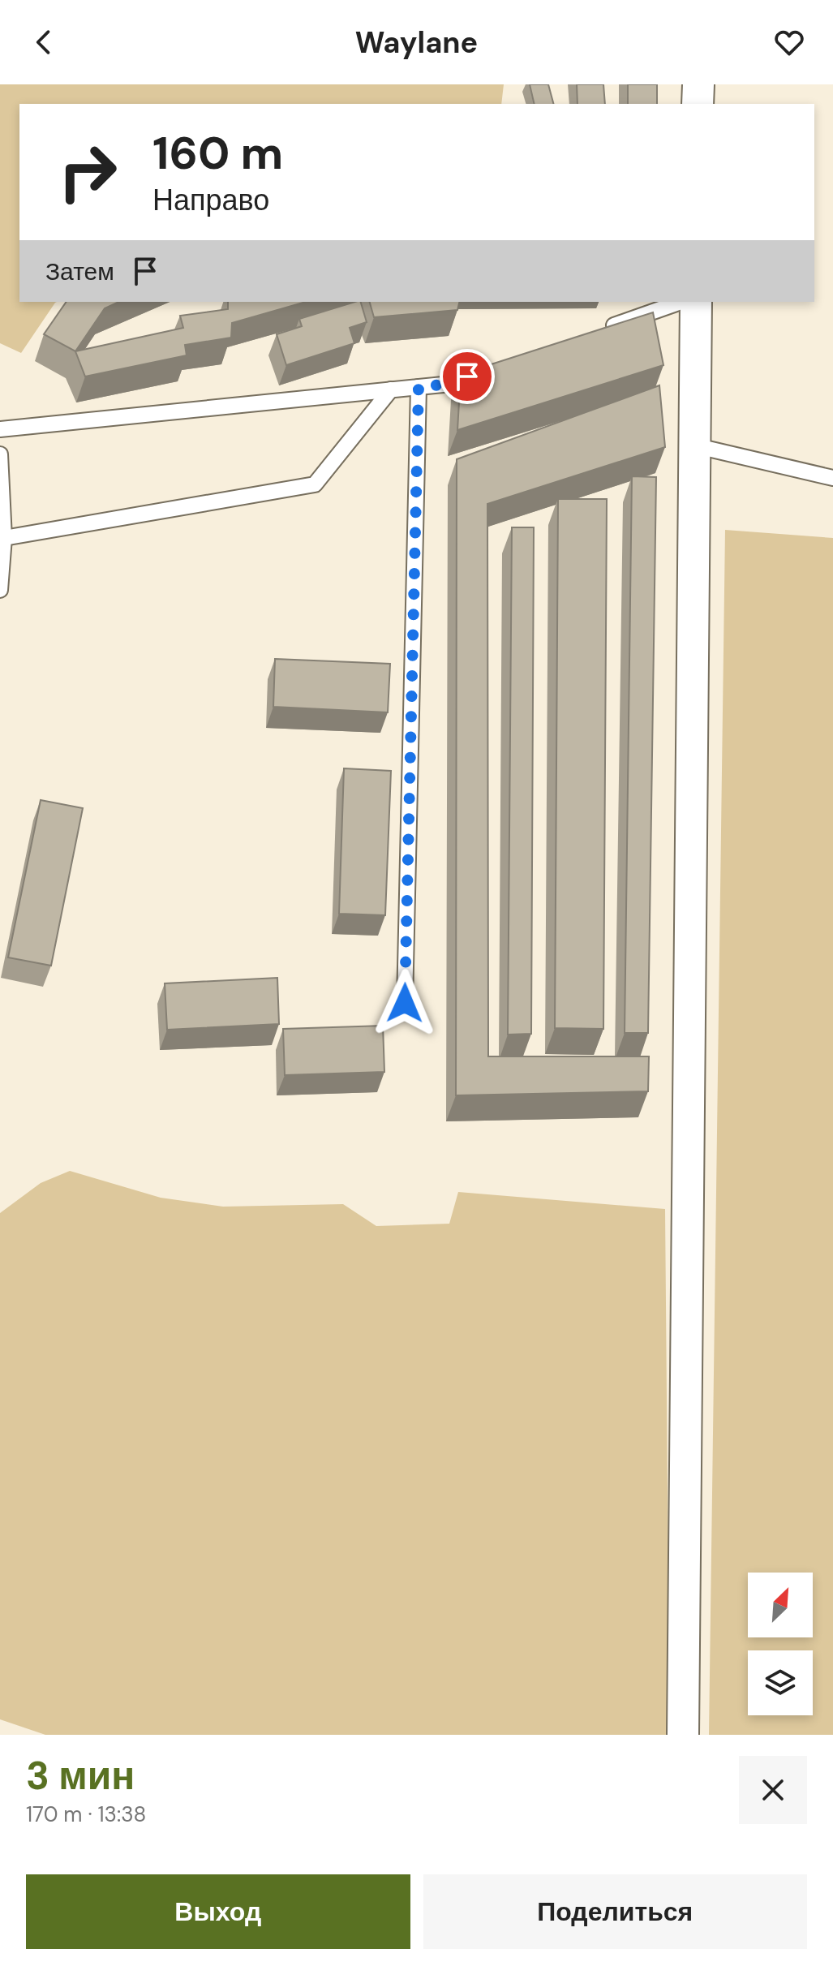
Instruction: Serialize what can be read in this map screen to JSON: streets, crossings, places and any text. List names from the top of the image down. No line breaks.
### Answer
{"north":"top right","page":{"header":"Waylane","turn":["160 m","Направо"],"then":"Затем","heading":["3 мин","170 m · 13:38"],"buttons":["Выход","Поделиться"]}}
